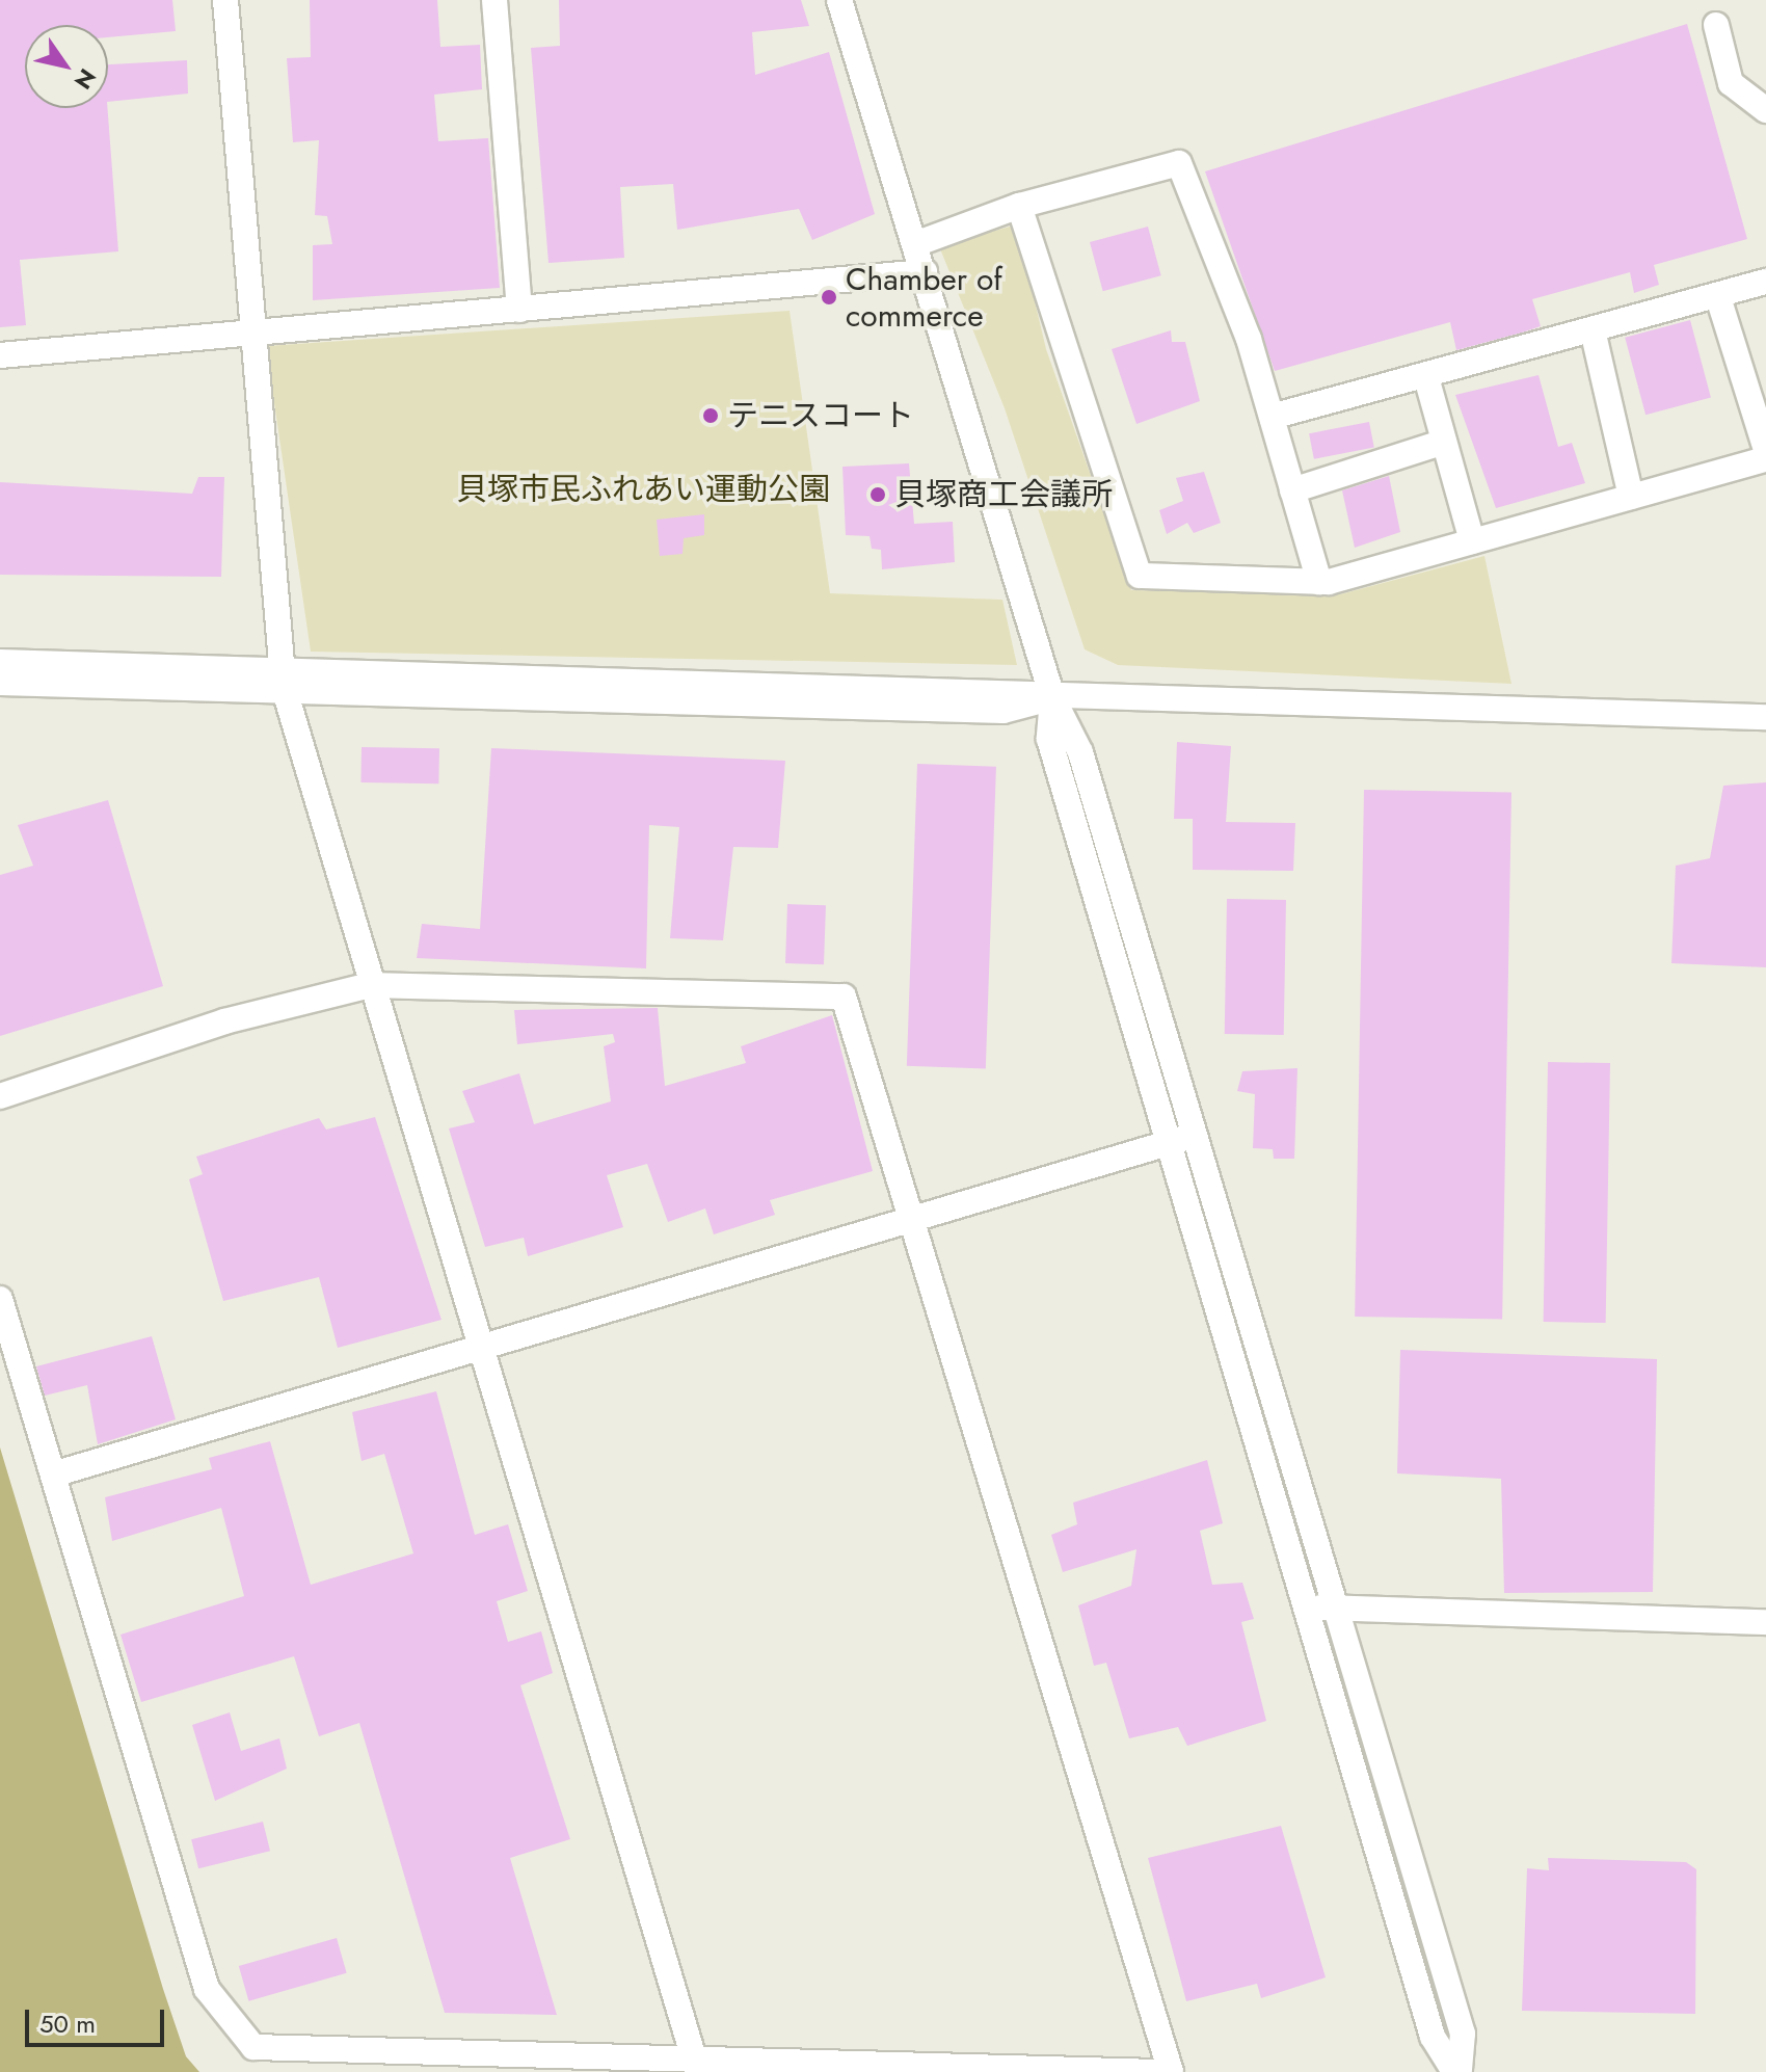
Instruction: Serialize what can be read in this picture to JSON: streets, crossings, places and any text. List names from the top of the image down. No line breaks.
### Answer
{"parks":["貝塚市民ふれあい運動公園"],"places":["Chamber of commerce","テニスコート","貝塚商工会議所"],"scale_bar":"50 m","north":"bottom right"}
